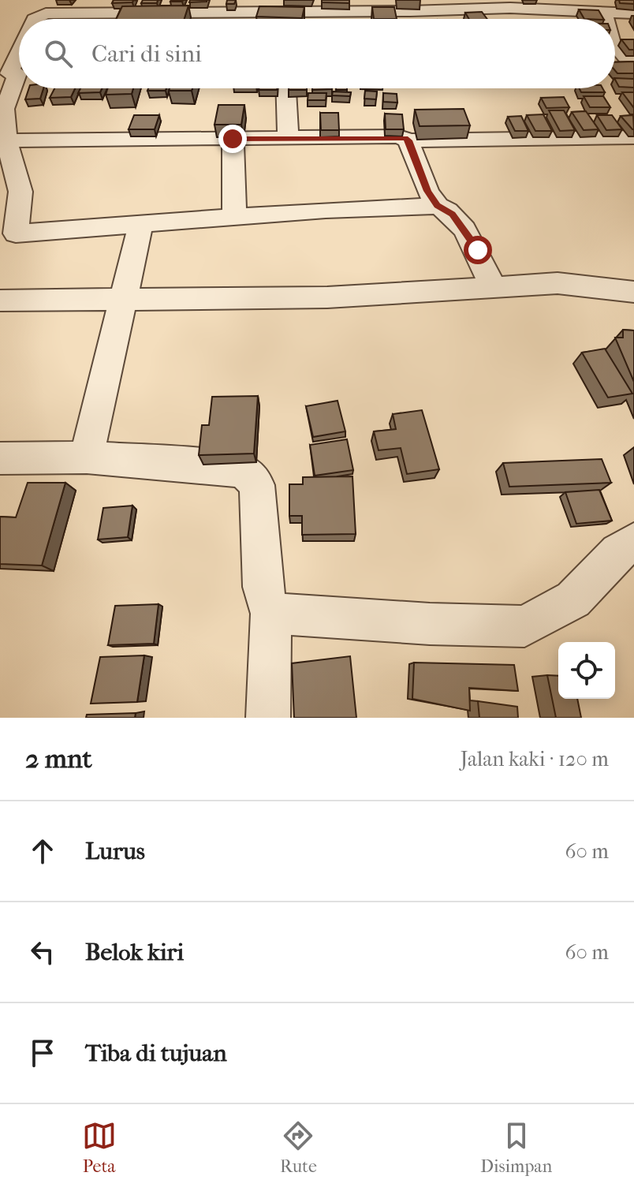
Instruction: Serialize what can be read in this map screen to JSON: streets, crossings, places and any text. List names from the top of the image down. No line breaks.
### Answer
{"page":{"search":"Cari di sini","heading":["2 mnt","Jalan kaki · 120 m"],"list":[["Lurus","60 m"],["Belok kiri","60 m"],"Tiba di tujuan"],"nav":["Peta","Rute","Disimpan"]}}
